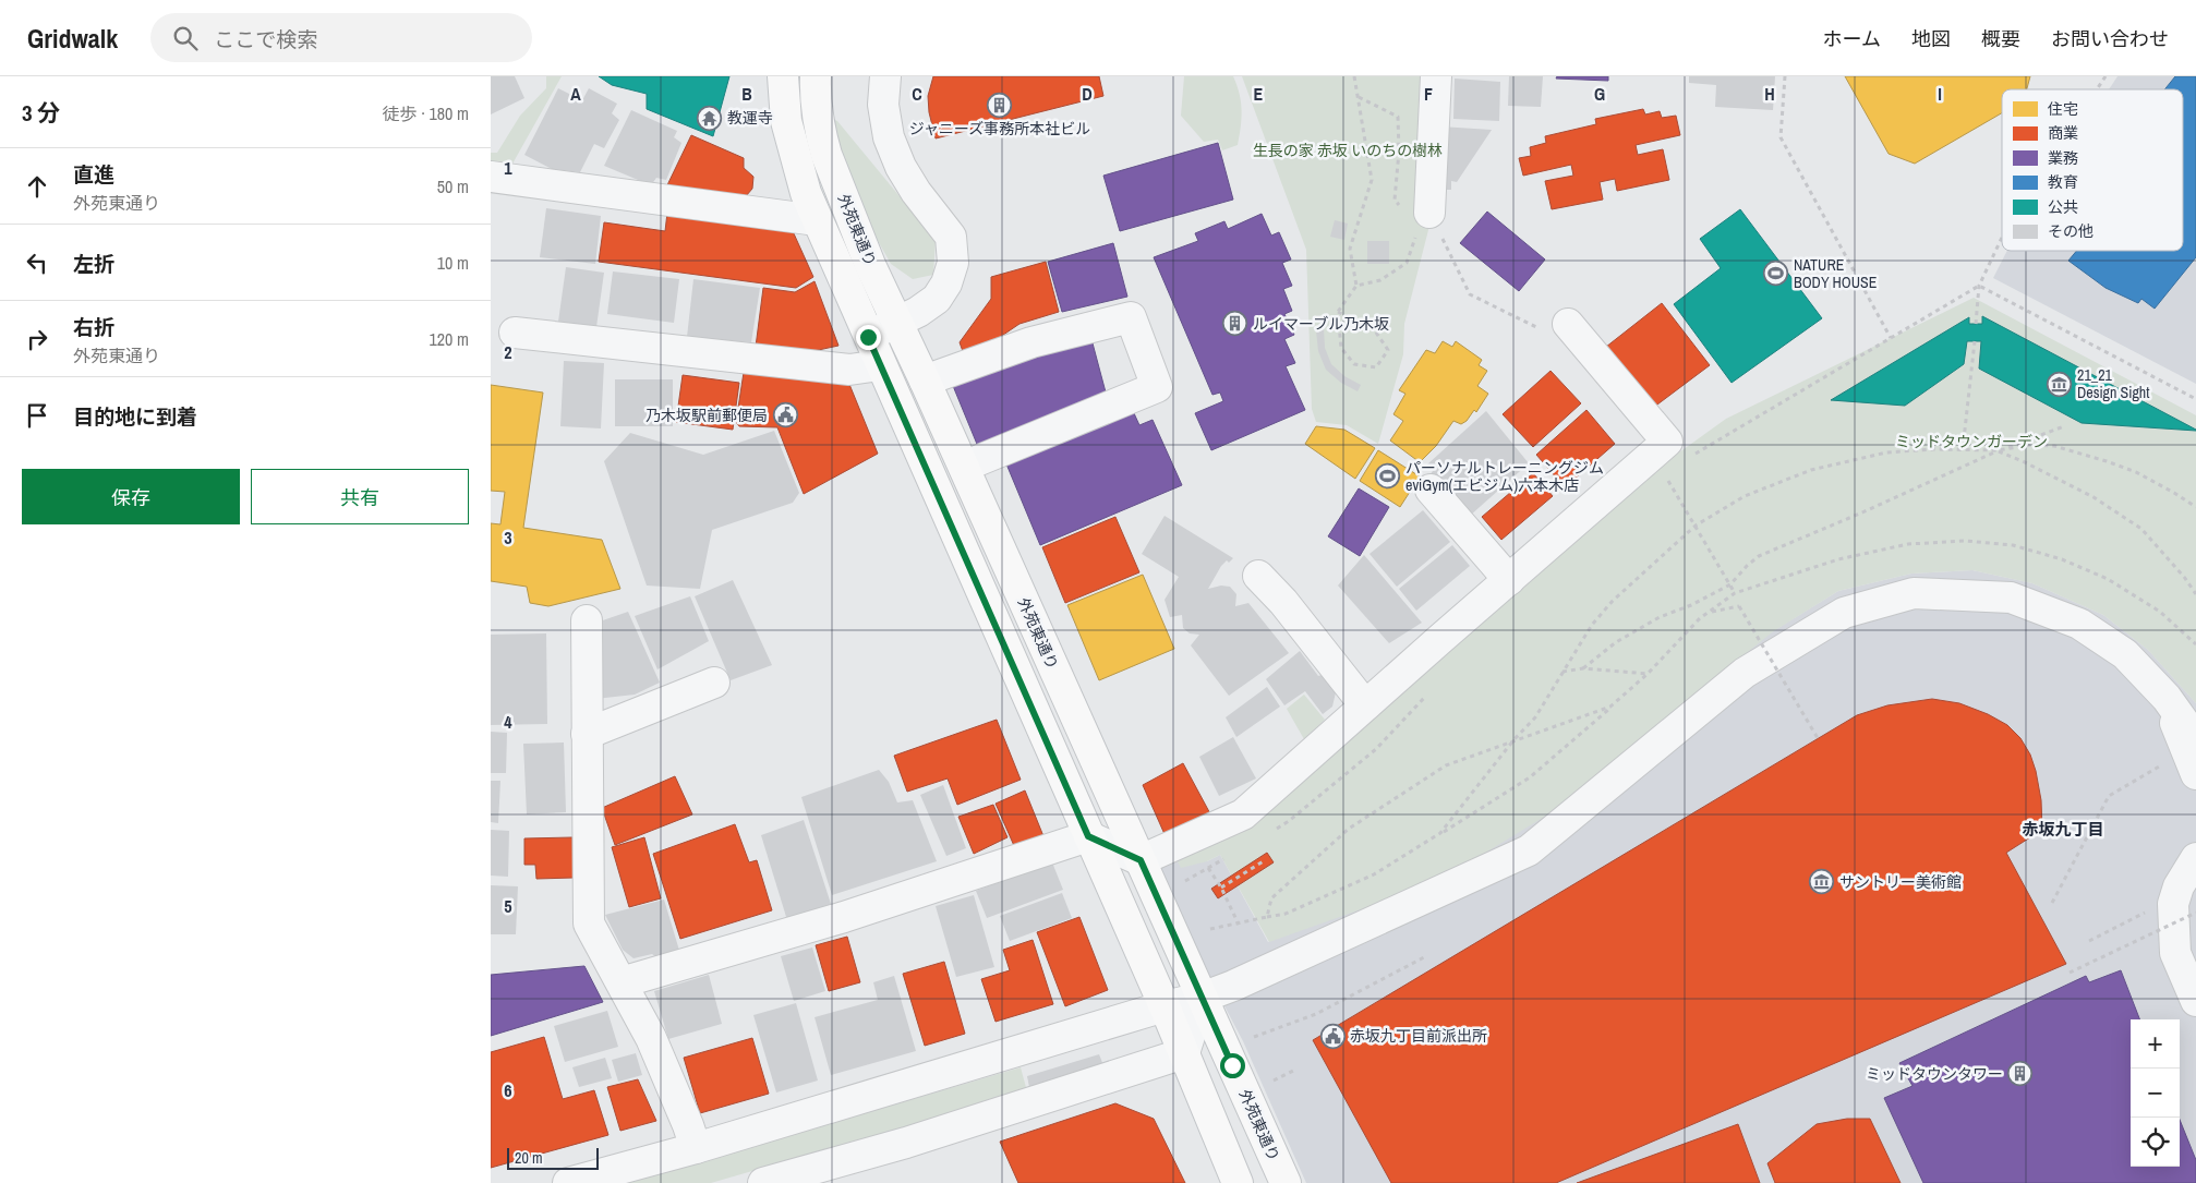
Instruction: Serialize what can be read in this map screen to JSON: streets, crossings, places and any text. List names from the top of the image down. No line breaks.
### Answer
{"streets":{"main road":["外苑東通り"]},"districts":["赤坂九丁目"],"parks":["生長の家 赤坂 いのちの樹林","ミッドタウンガーデン"],"places":{"building":["ジャニーズ事務所本社ビル","ルイマーブル乃木坂","ミッドタウンタワー"],"temple":["教運寺"],"sports":["NATURE BODY HOUSE","パーソナルトレーニングジム eviGym(エビジム)六本木店"],"museum":["21_21 Design Sight","サントリー美術館"],"public building":["乃木坂駅前郵便局","赤坂九丁目前派出所"]},"legend":["住宅","商業","業務","教育","公共","その他"],"scale_bar":"20 m","page":{"header":"Gridwalk","search":"ここで検索","nav":["ホーム","地図","概要","お問い合わせ"],"heading":["3 分","徒歩 · 180 m"],"list":[["直進","外苑東通り","50 m"],["左折","10 m"],["右折","外苑東通り","120 m"],"目的地に到着"],"buttons":["保存","共有"],"map_buttons":["+","−"],"scale":"20 m"},"grid":{"columns":["A","B","C","D","E","F","G","H","I"],"rows":["1","2","3","4","5","6"]}}
